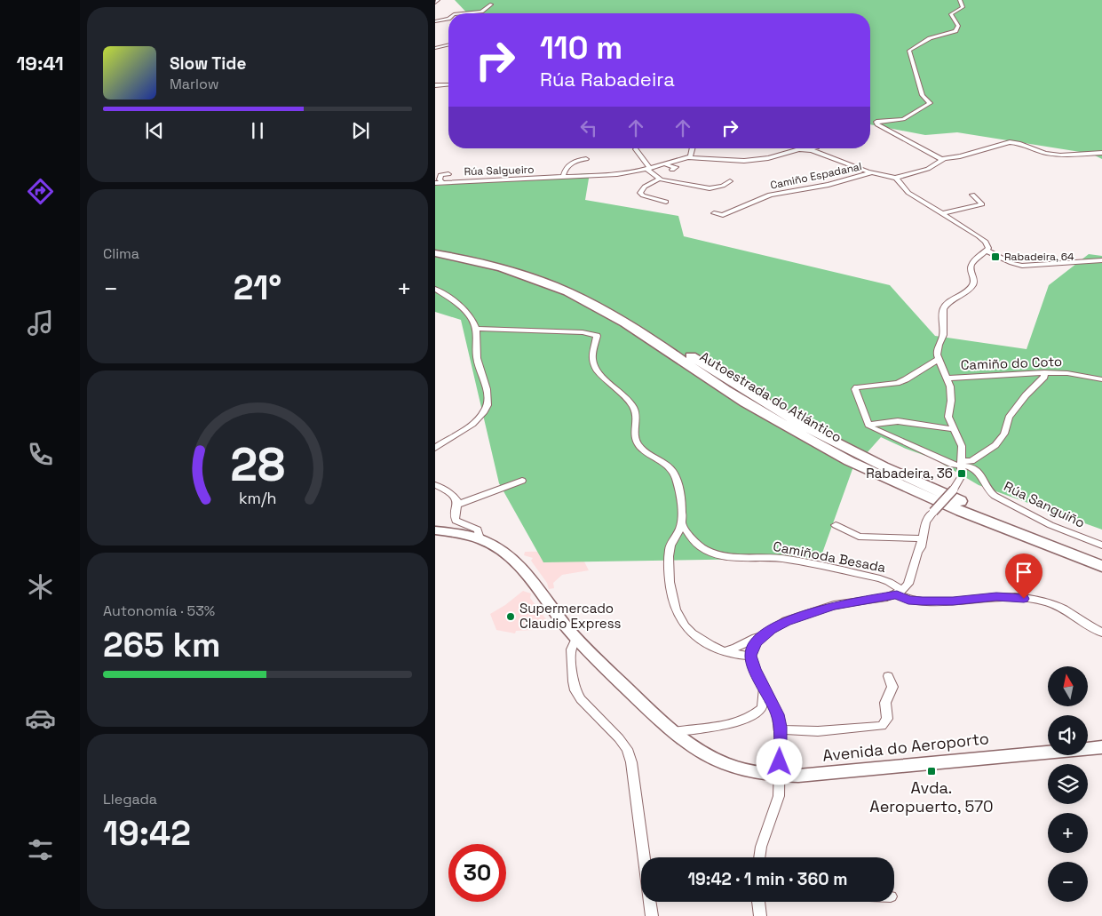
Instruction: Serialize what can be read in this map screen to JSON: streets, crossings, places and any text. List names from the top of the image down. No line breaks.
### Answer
{"streets":{"highway":["Autoestrada do Atlántico"],"main road":["Avenida do Aeroporto"],"street":["Rúa Salgueiro","Camiño Espadanal","Camiño do Coto","Rúa Sanguiño","Camiñoda Besada"]},"crossings":[["Autoestrada do Atlántico","Rúa Sanguiño"]],"places":{"transit":["Rabadeira, 64","Rabadeira, 36","Avda. Aeropuerto, 570"],"other":["Supermercado Claudio Express"]},"north":"top","page":{"tabs":"19:41","turn":["110 m","Rúa Rabadeira"],"song":["Slow Tide","Marlow"],"tile":["Clima",["Autonomía · 53%","265 km"],["Llegada","19:42"]],"heat":["−","21°","+"],"map_buttons":["+","−"],"limit":"30","trip":"19:42 · 1 min · 360 m","gauge":["28","km/h"]}}
